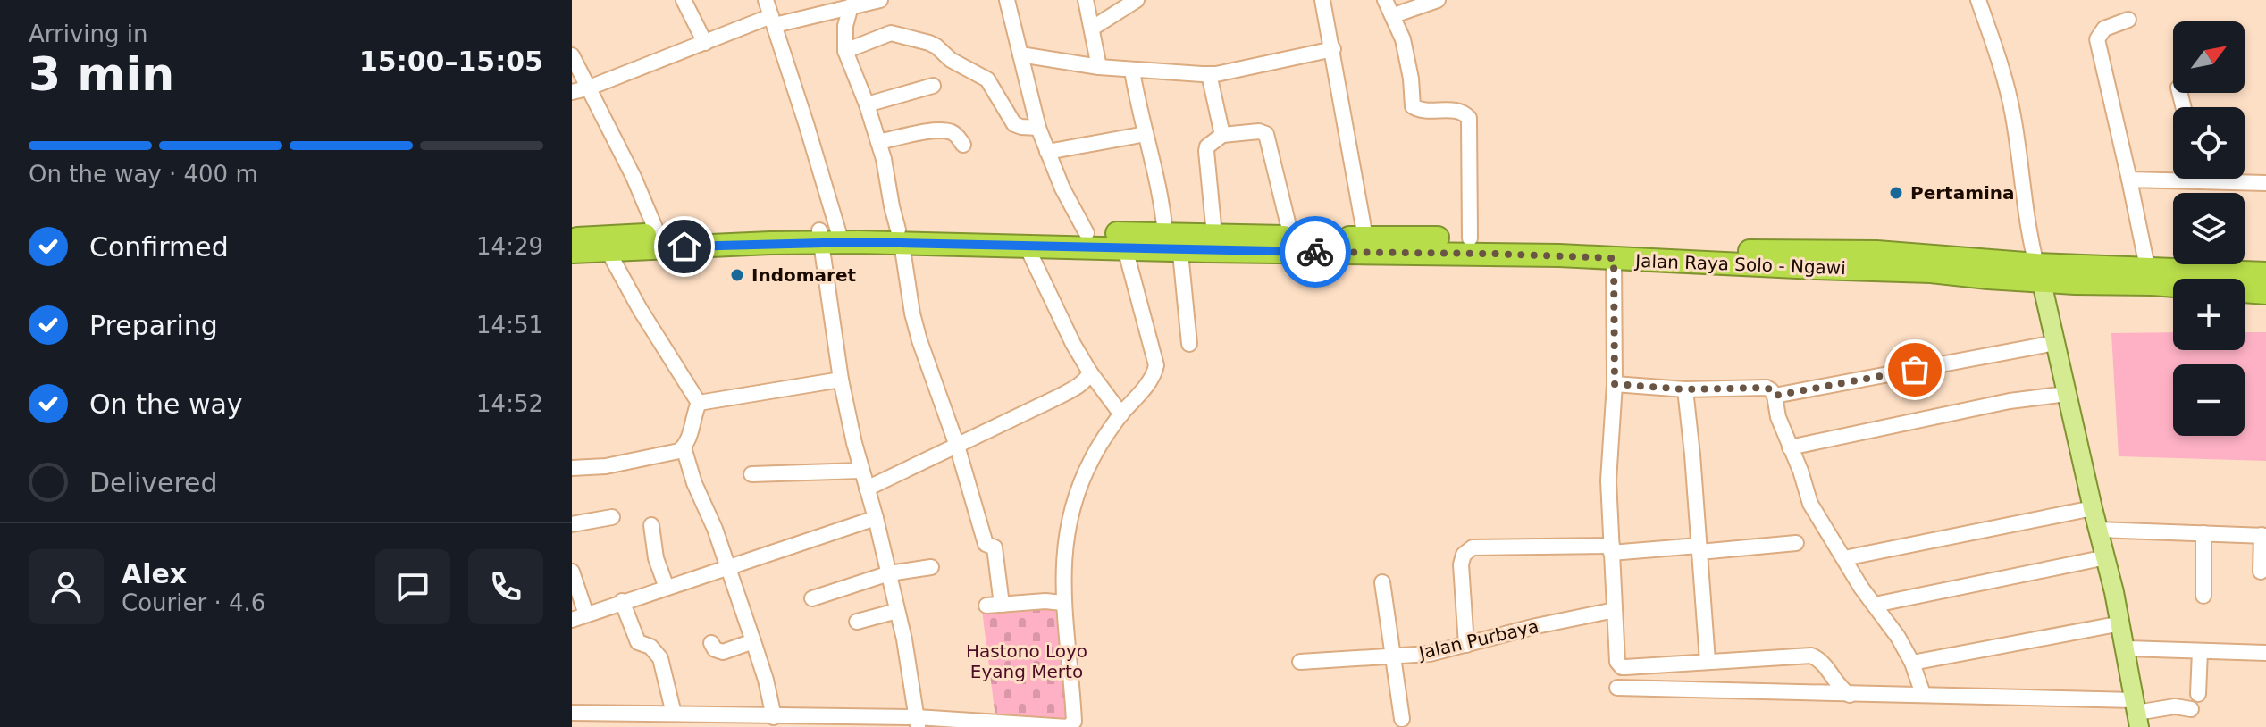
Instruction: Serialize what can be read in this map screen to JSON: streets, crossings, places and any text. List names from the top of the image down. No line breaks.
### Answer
{"streets":{"highway":["Jalan Raya Solo - Ngawi"],"street":["Jalan Purbaya"]},"parks":["Hastono Loyo Eyang Merto"],"places":["Pertamina","Indomaret"],"north":"top right","page":{"heading":["3 min","Arriving in","15:00–15:05"],"panel":["Alex","Courier · 4.6"],"map_buttons":["+","−"],"bar":"On the way · 400 m","list":[["Confirmed","14:29"],["Preparing","14:51"],["On the way","14:52"],"Delivered"]}}
